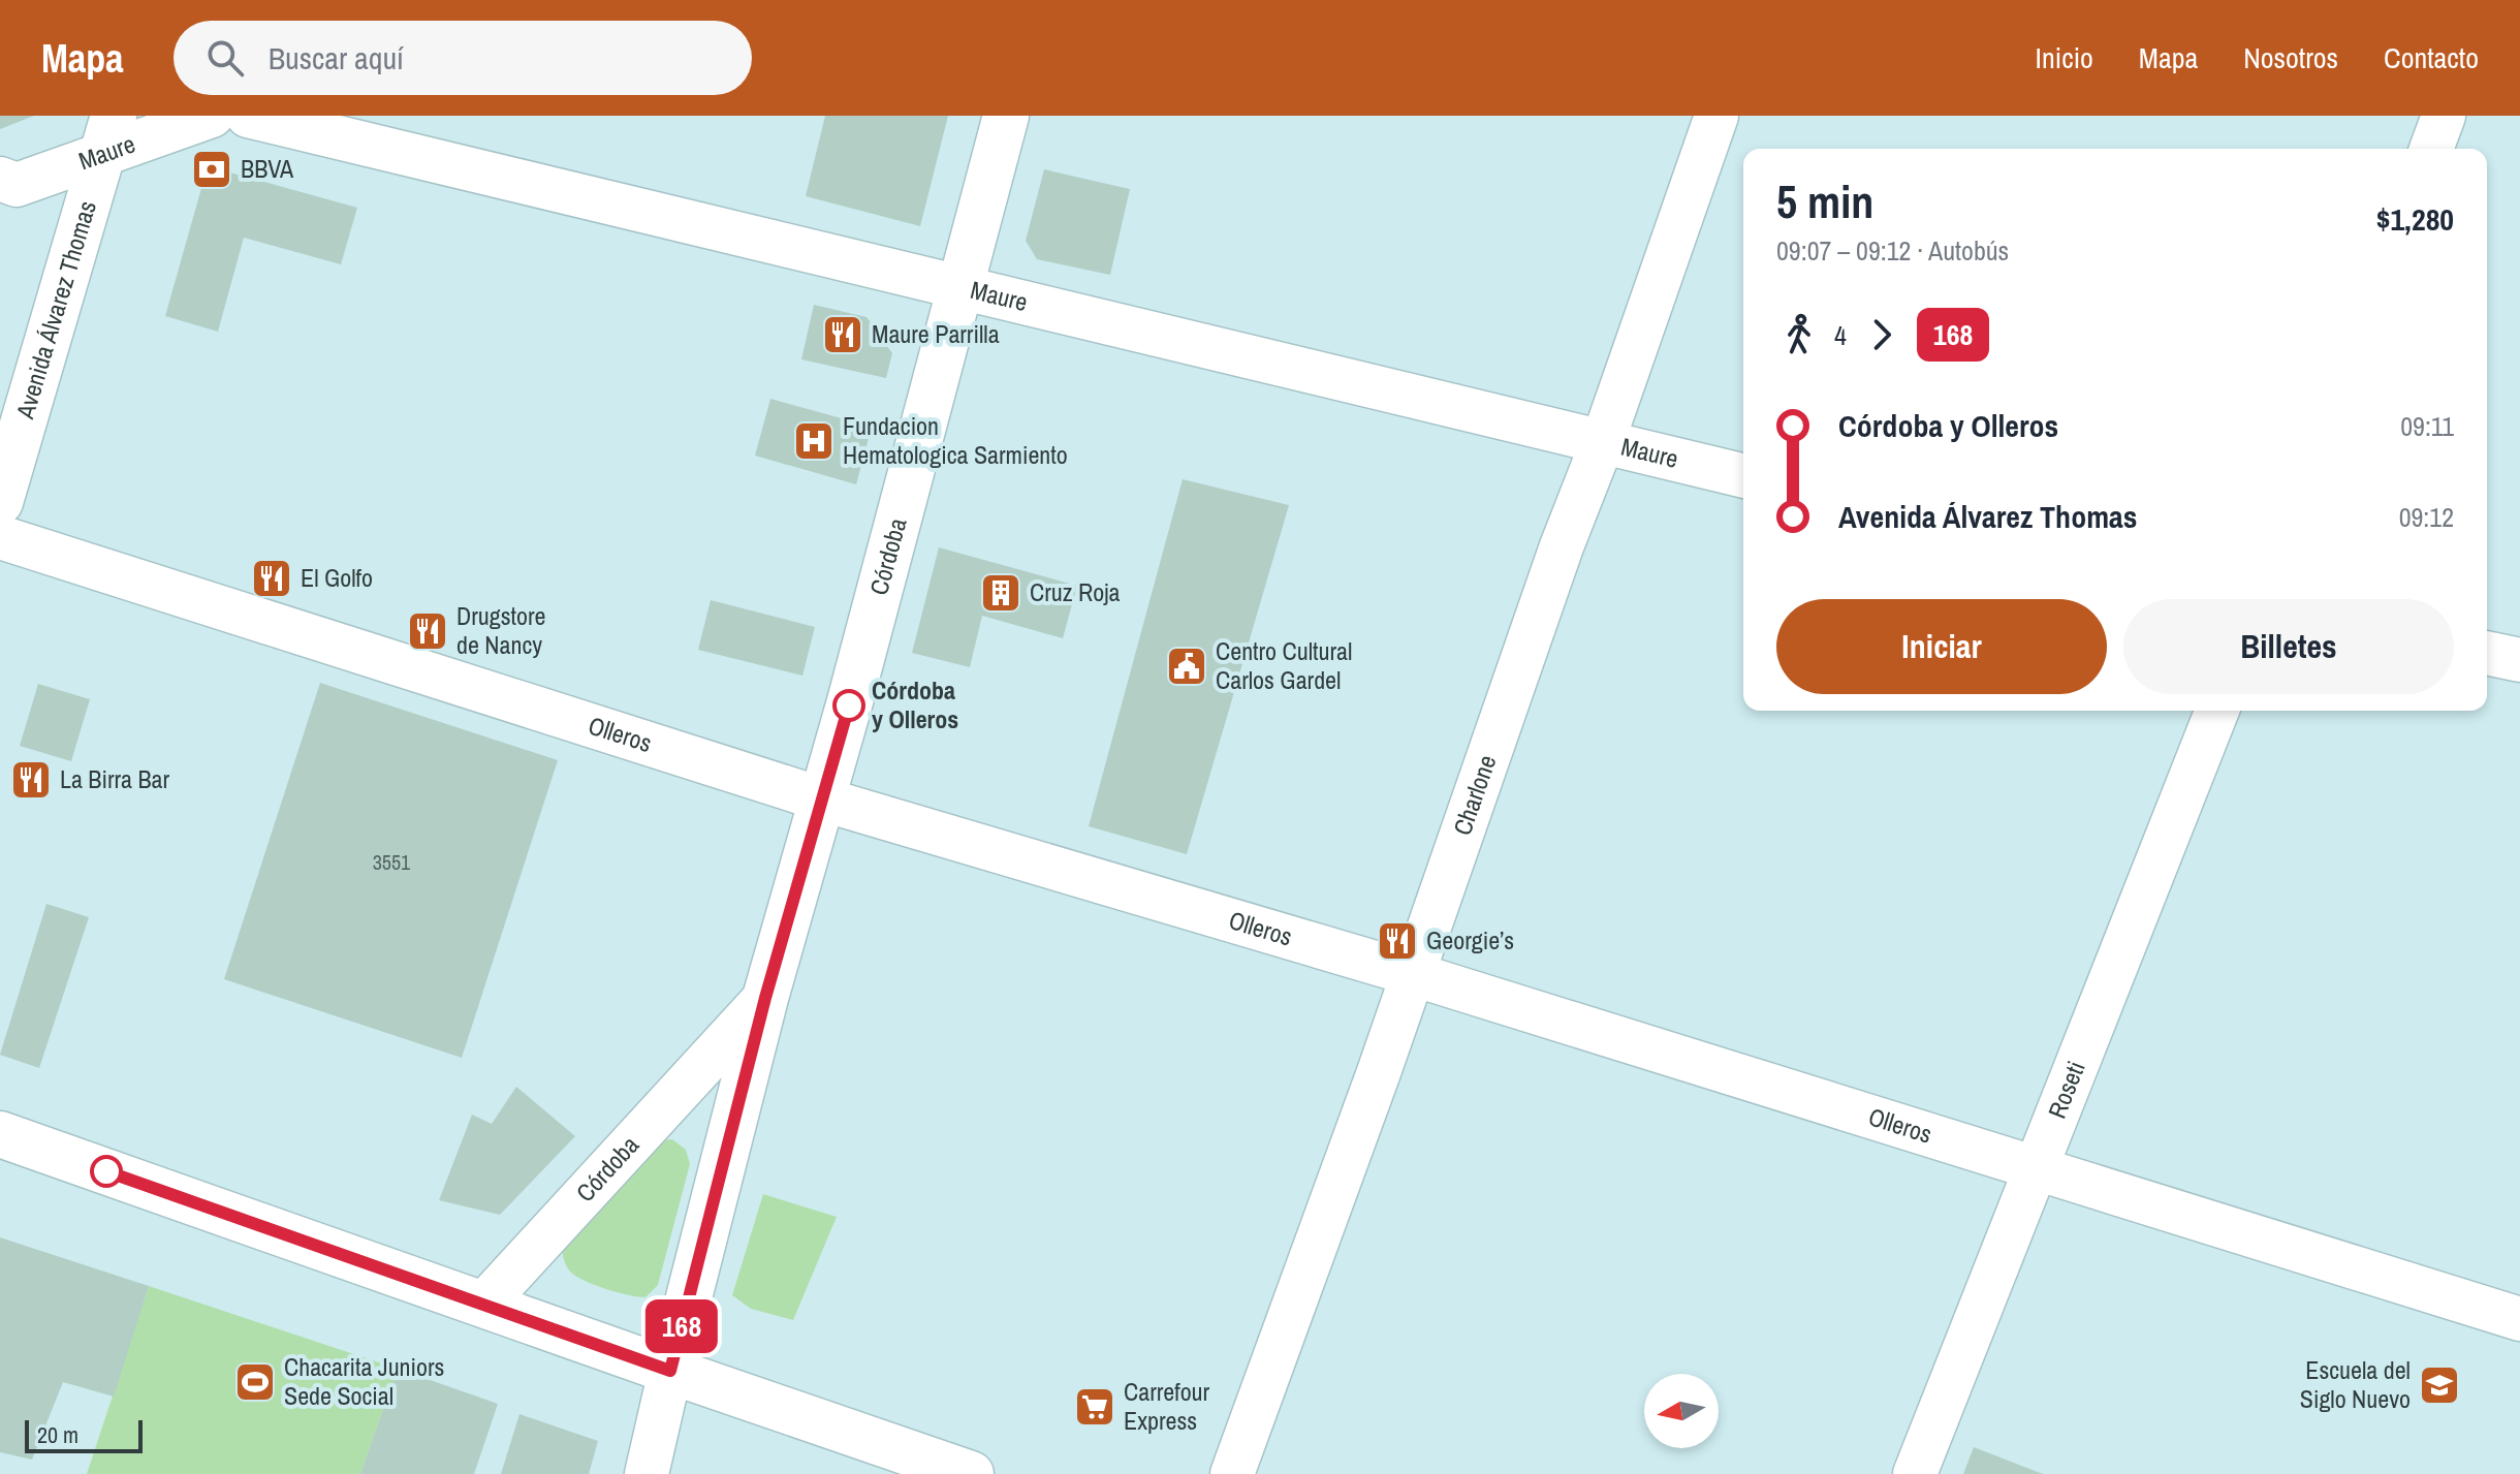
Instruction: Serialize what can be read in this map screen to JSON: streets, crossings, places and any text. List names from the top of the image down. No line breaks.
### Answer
{"streets":{"main road":["Avenida Álvarez Thomas","Córdoba"],"street":["Maure","Olleros","Charlone","Roseti"]},"crossings":[["Maure","Avenida Álvarez Thomas"],["Maure","Córdoba"],["Maure","Charlone"],["Córdoba","Olleros"],["Olleros","Charlone"],["Olleros","Roseti"]],"places":{"bank":["BBVA"],"restaurant":["Maure Parrilla","El Golfo","Drugstore de Nancy","La Birra Bar","Georgie’s"],"hospital":["Fundacion Hematologica Sarmiento"],"building":["Cruz Roja"],"public building":["Centro Cultural Carlos Gardel"],"other":["Córdoba y Olleros"],"sports":["Chacarita Juniors Sede Social"],"school or university":["Escuela del Siglo Nuevo"],"supermarket":["Carrefour Express"]},"lines":["bus line 168"],"house_numbers":["3551"],"scale_bar":"20 m","north":"left","page":{"header":"Mapa","search":"Buscar aquí","nav":["Inicio","Mapa","Nosotros","Contacto"],"on_map":"168","heading":["5 min","09:07 – 09:12 · Autobús","$1,280"],"legs":["4","168"],"list":[{"name":"Córdoba y Olleros","value":"09:11"},{"name":"Avenida Álvarez Thomas","value":"09:12"}],"buttons":["Iniciar","Billetes"],"scale":"20 m"}}
